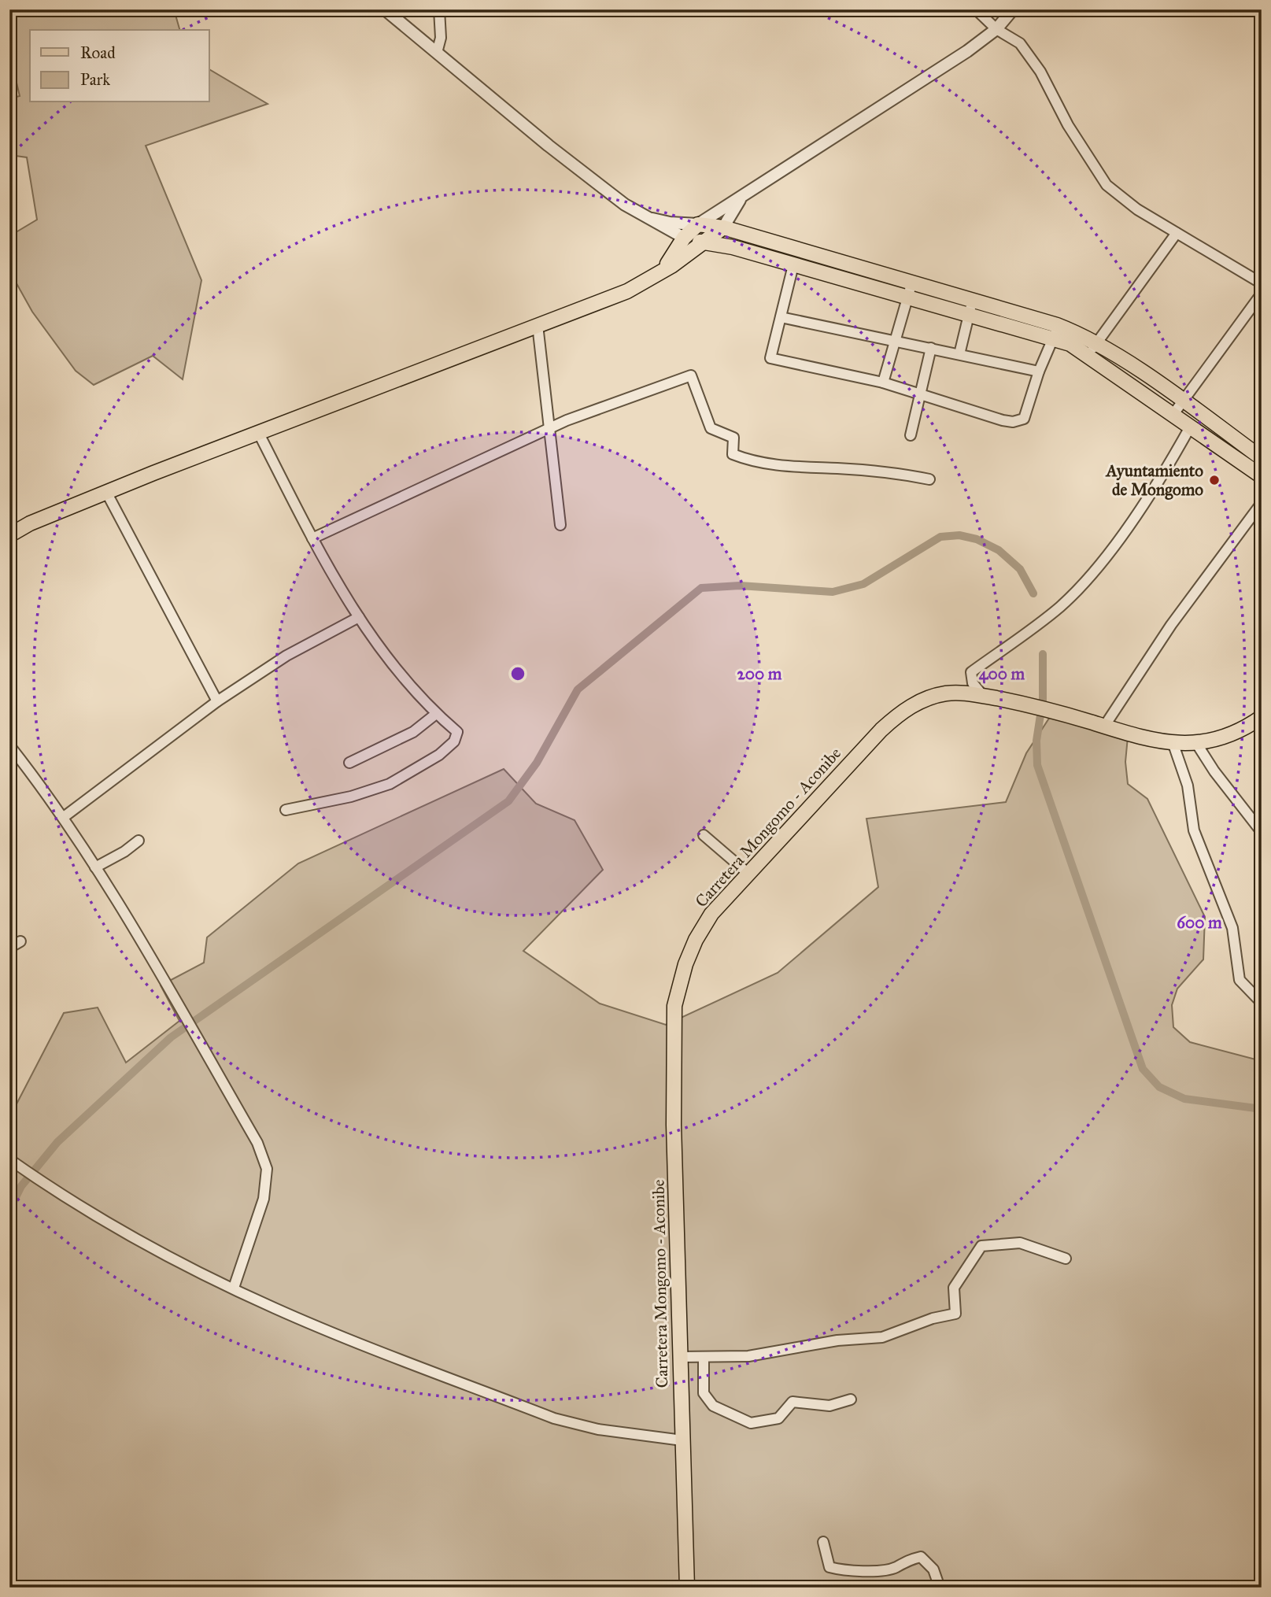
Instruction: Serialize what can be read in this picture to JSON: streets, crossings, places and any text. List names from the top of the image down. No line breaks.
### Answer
{"streets":{"main road":["Carretera Mongomo - Aconibe"]},"places":["Ayuntamiento de Mongomo"],"legend":["Road","Park"],"rings":["200 m","400 m","600 m"]}
